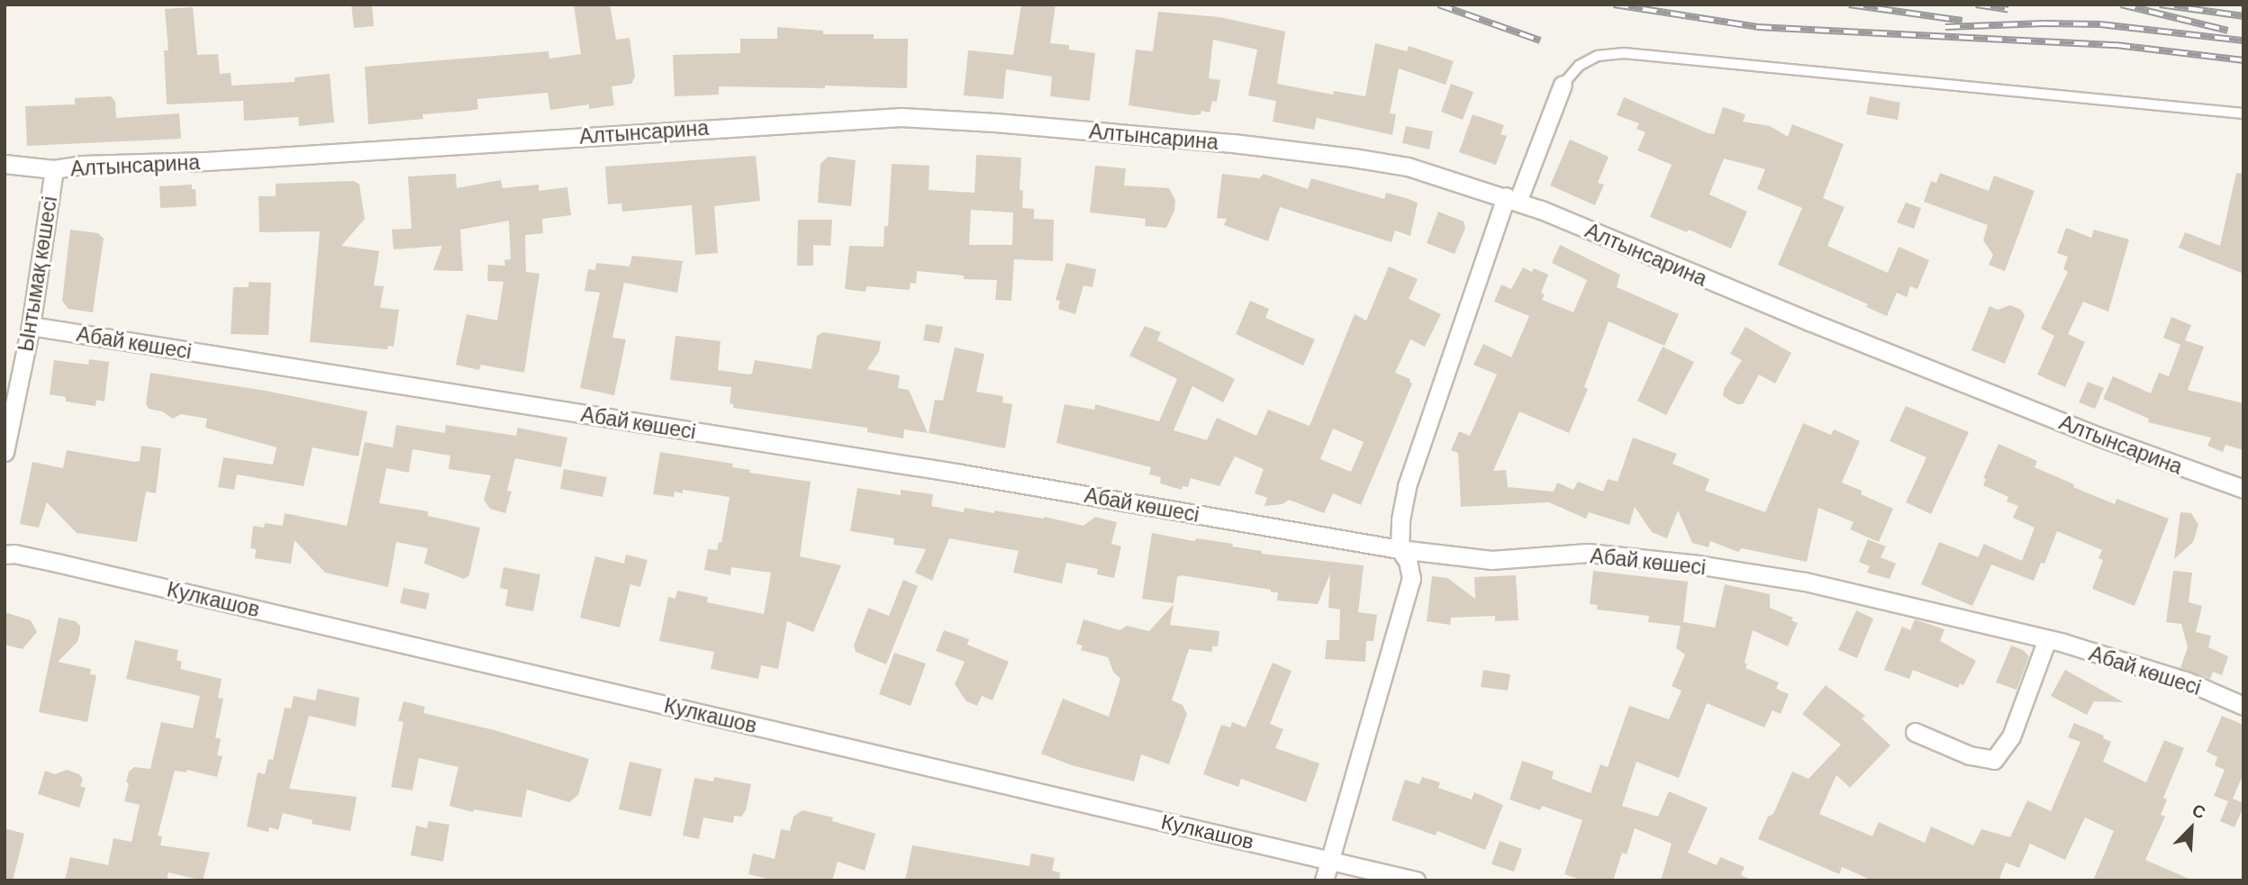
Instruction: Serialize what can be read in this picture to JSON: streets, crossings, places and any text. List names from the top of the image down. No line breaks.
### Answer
{"streets":{"street":["Алтынсарина","Ынтымақ көшесі","Абай көшесі","Кулкашов"]},"crossings":[["Алтынсарина","Ынтымақ көшесі"],["Ынтымақ көшесі","Абай көшесі"]],"north":"top right"}
